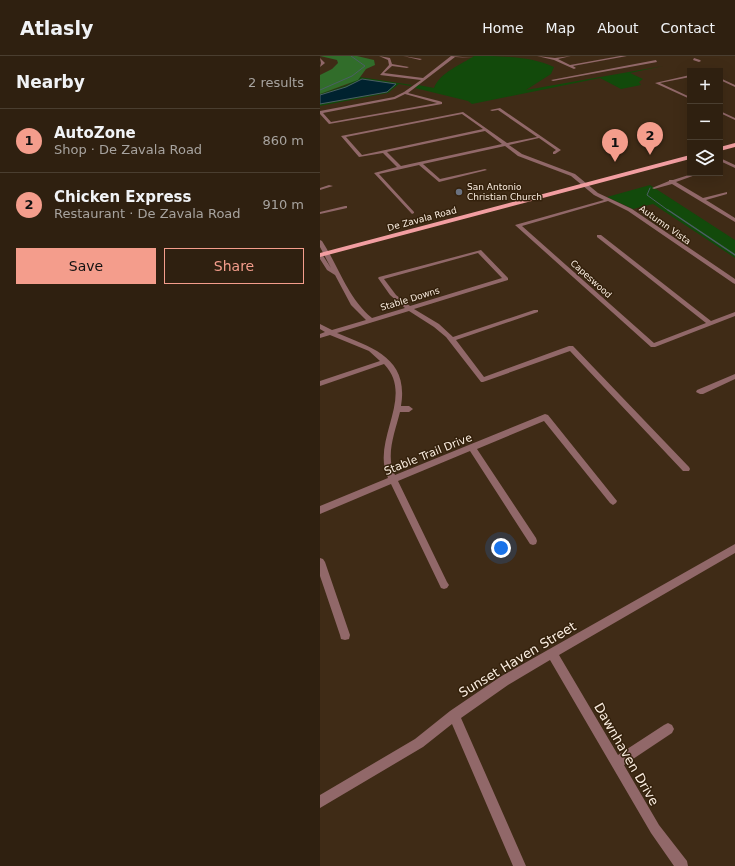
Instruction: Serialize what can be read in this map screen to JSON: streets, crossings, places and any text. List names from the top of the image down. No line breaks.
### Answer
{"streets":{"main road":["De Zavala Road"],"street":["Autumn Vista","Capeswood","Stable Downs","Stable Trail Drive","Sunset Haven Street","Dawnhaven Drive"]},"crossings":[["De Zavala Road","Autumn Vista"],["Autumn Vista","Capeswood"],["Sunset Haven Street","Dawnhaven Drive"]],"places":["San Antonio Christian Church"],"page":{"header":"Atlasly","nav":["Home","Map","About","Contact"],"heading":["Nearby","2 results"],"map_buttons":["+","−"],"list":[{"mark":"1","name":"AutoZone","note":"Shop · De Zavala Road","value":"860 m"},{"mark":"2","name":"Chicken Express","note":"Restaurant · De Zavala Road","value":"910 m"}],"pins":["2","1"],"buttons":["Save","Share"]}}
